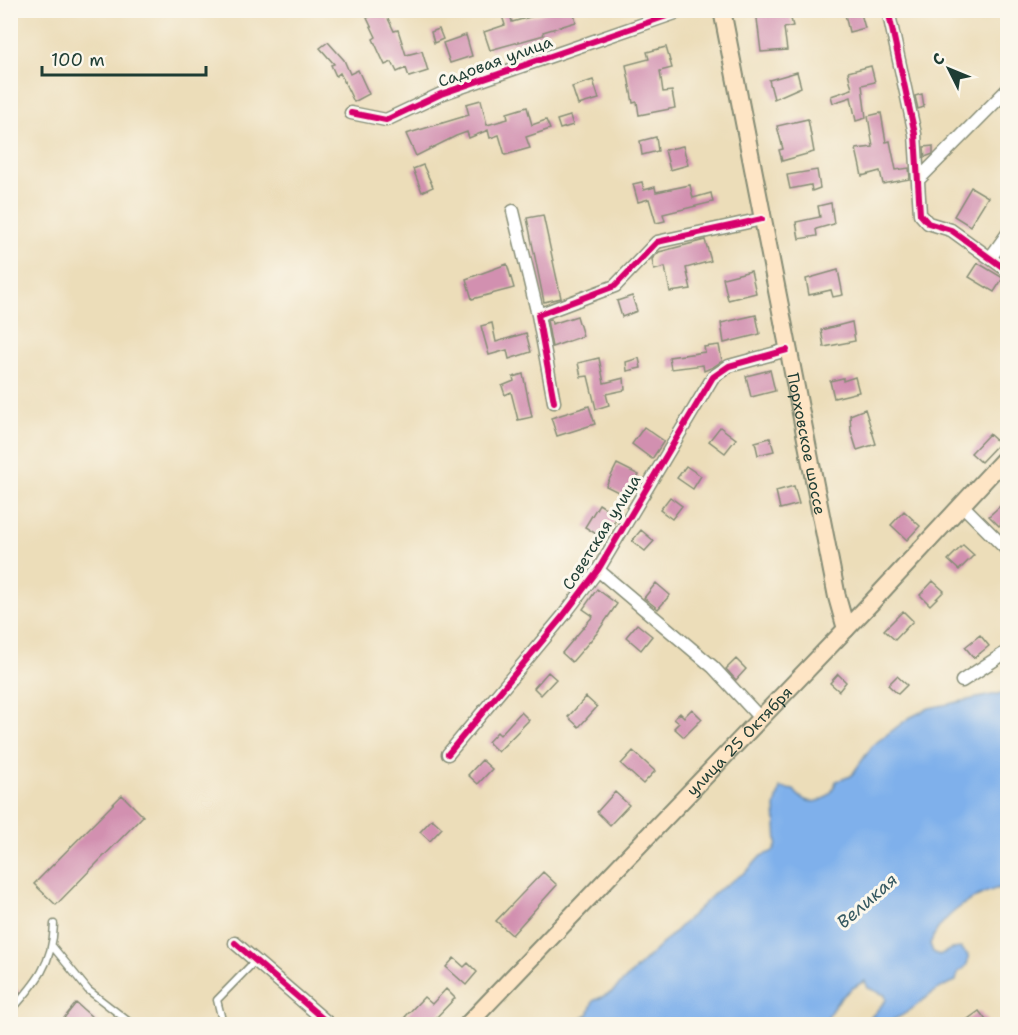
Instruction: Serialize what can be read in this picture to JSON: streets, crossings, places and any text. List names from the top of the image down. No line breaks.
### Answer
{"streets":{"main road":["Порховское шоссе","улица 25 Октября"],"street":["Садовая улица","Советская улица"]},"crossings":[["Порховское шоссе","Советская улица"],["Порховское шоссе","улица 25 Октября"]],"water":["Великая"],"scale_bar":"100 m","north":"top left"}
